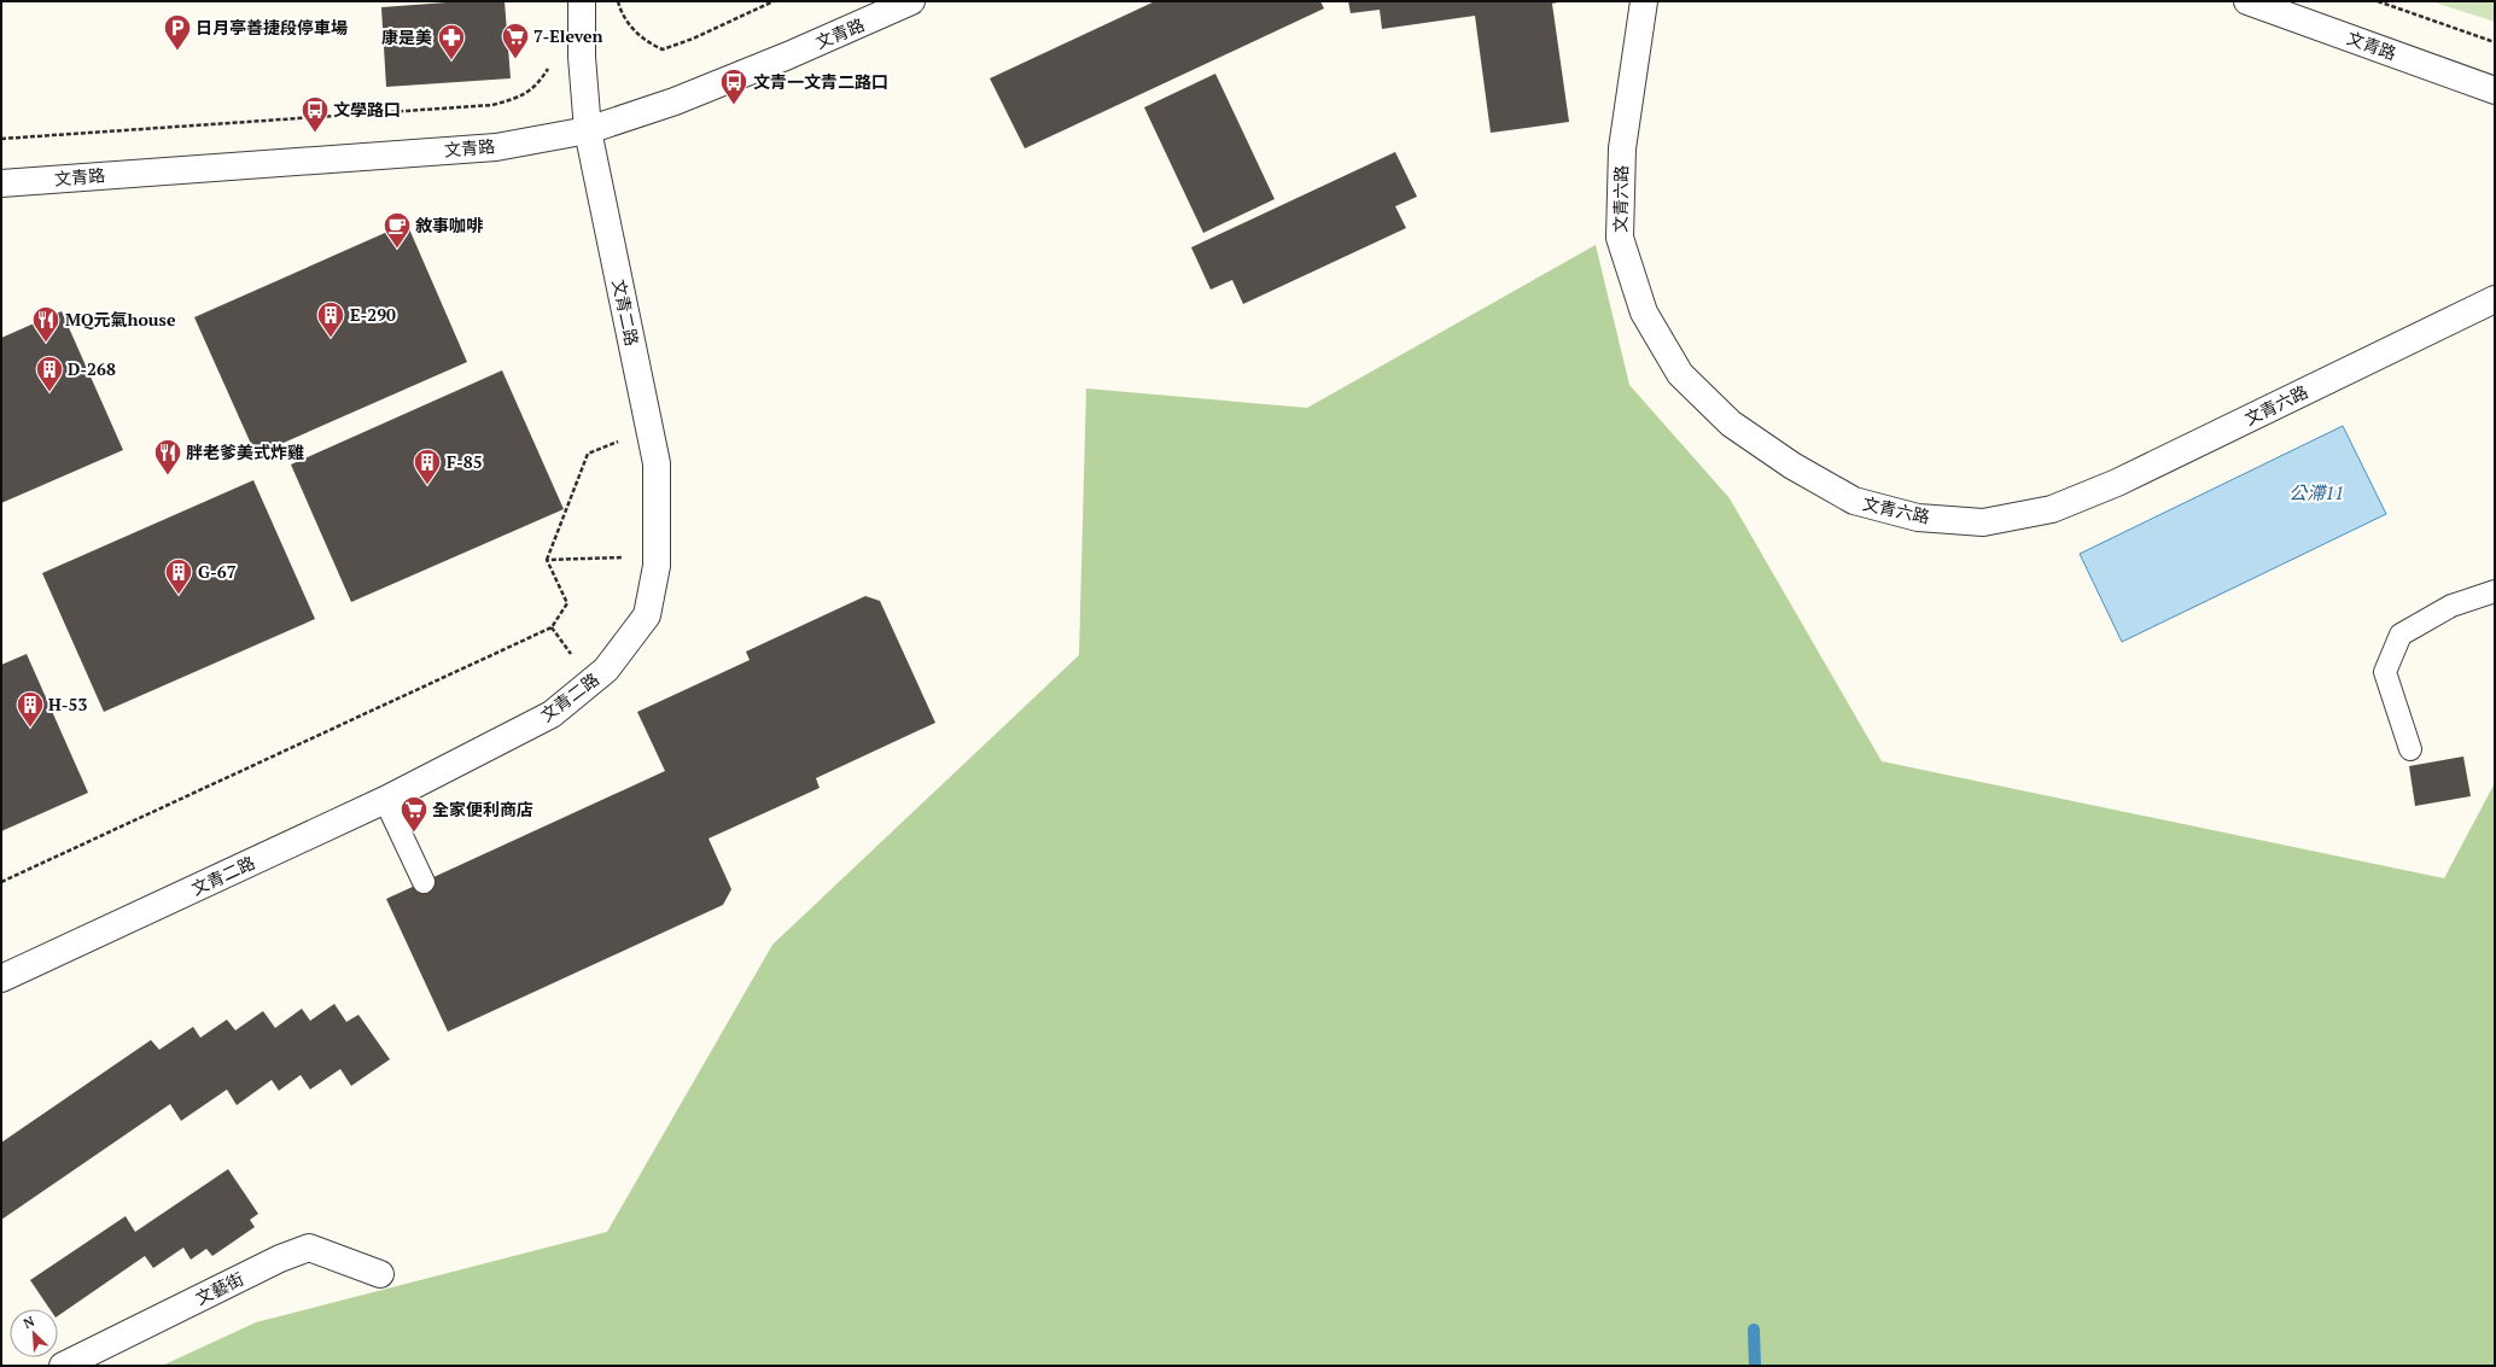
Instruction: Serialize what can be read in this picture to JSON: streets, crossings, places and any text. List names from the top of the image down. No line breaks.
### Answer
{"streets":{"street":["文青路","文青六路","文青二路","文藝街"]},"crossings":[["文青路","文青二路"]],"water":["公滯11"],"places":{"parking":["日月亭善捷段停車場"],"supermarket":["7-Eleven","全家便利商店"],"pharmacy":["康是美"],"bus stop":["文青一文青二路口","文學路口"],"cafe":["敘事咖啡"],"building":["E-290","D-268","F-85","G-67","H-53"],"restaurant":["MQ元氣house","胖老爹美式炸雞"]},"north":"top left"}
